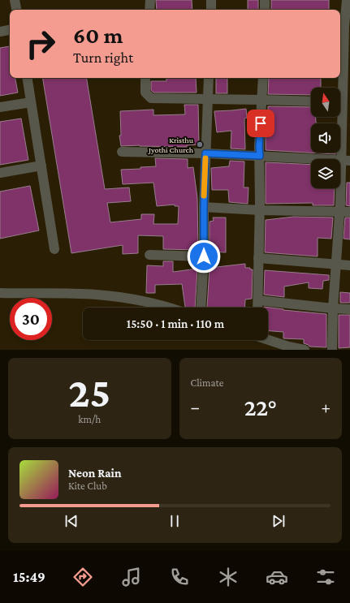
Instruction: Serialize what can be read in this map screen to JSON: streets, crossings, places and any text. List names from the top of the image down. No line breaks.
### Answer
{"places":["Kristhu Jyothi Church"],"north":"top","page":{"turn":["60 m","Turn right"],"limit":"30","trip":"15:50 · 1 min · 110 m","tile":[["25","km/h"],"Climate"],"heat":["−","22°","+"],"song":["Neon Rain","Kite Club"],"tabs":"15:49"}}
